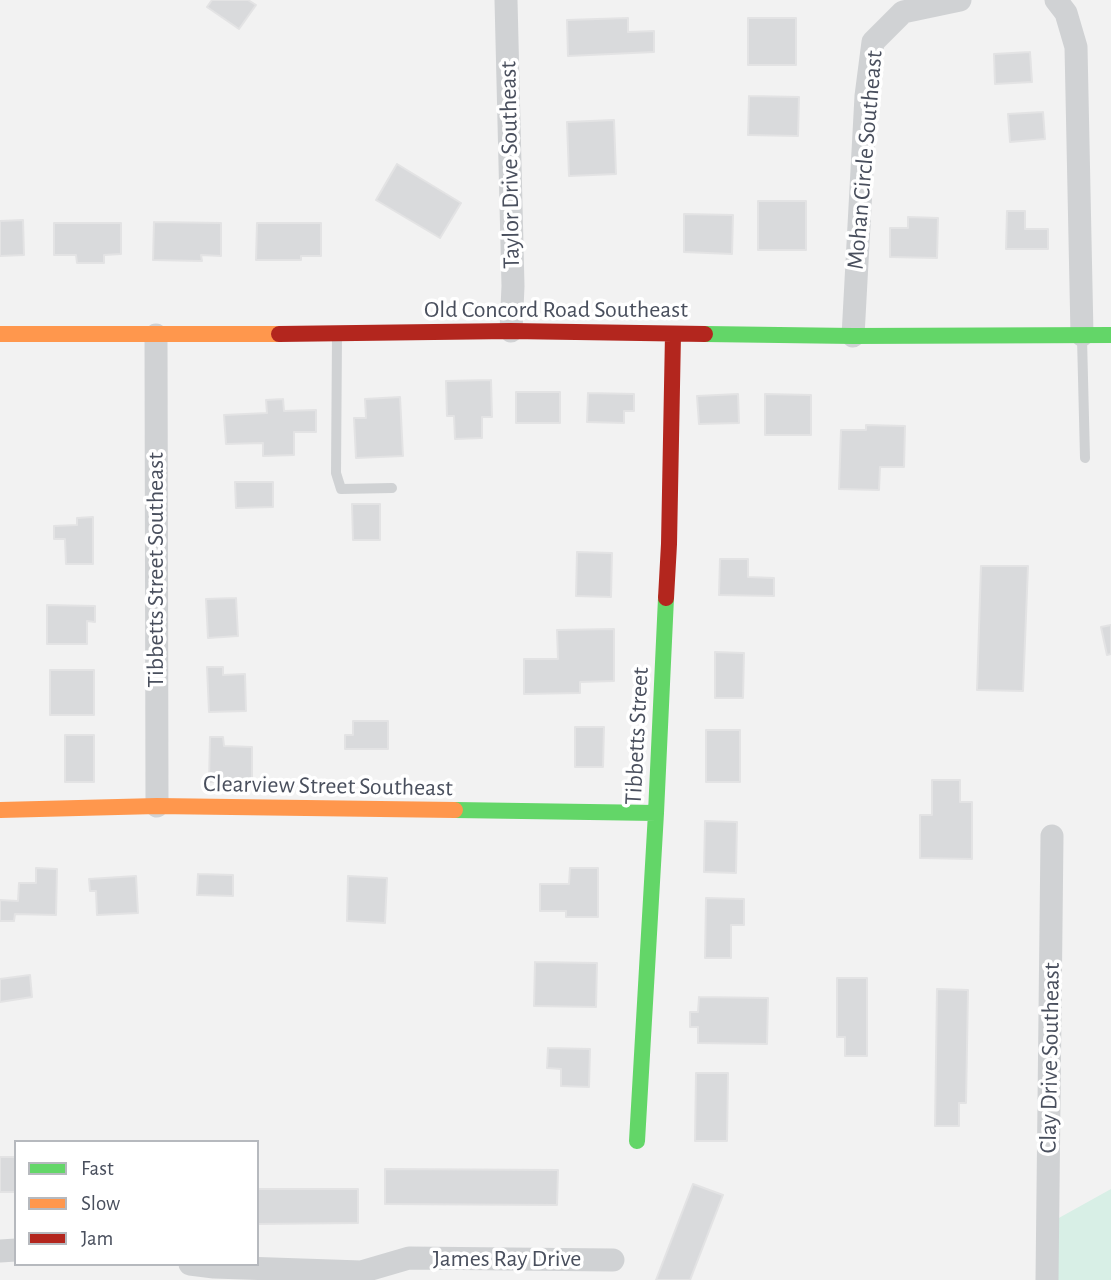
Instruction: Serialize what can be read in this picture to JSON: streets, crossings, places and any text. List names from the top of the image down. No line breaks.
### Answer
{"streets":{"street":["Mohan Circle Southeast","Taylor Drive Southeast","Old Concord Road Southeast","Tibbetts Street Southeast","Tibbetts Street","Clearview Street Southeast","Clay Drive Southeast","James Ray Drive"]},"crossings":[["Mohan Circle Southeast","Old Concord Road Southeast"],["Taylor Drive Southeast","Old Concord Road Southeast"],["Old Concord Road Southeast","Tibbetts Street Southeast"],["Old Concord Road Southeast","Tibbetts Street"],["Tibbetts Street Southeast","Clearview Street Southeast"],["Tibbetts Street","Clearview Street Southeast"]],"legend":["Fast","Slow","Jam"]}
